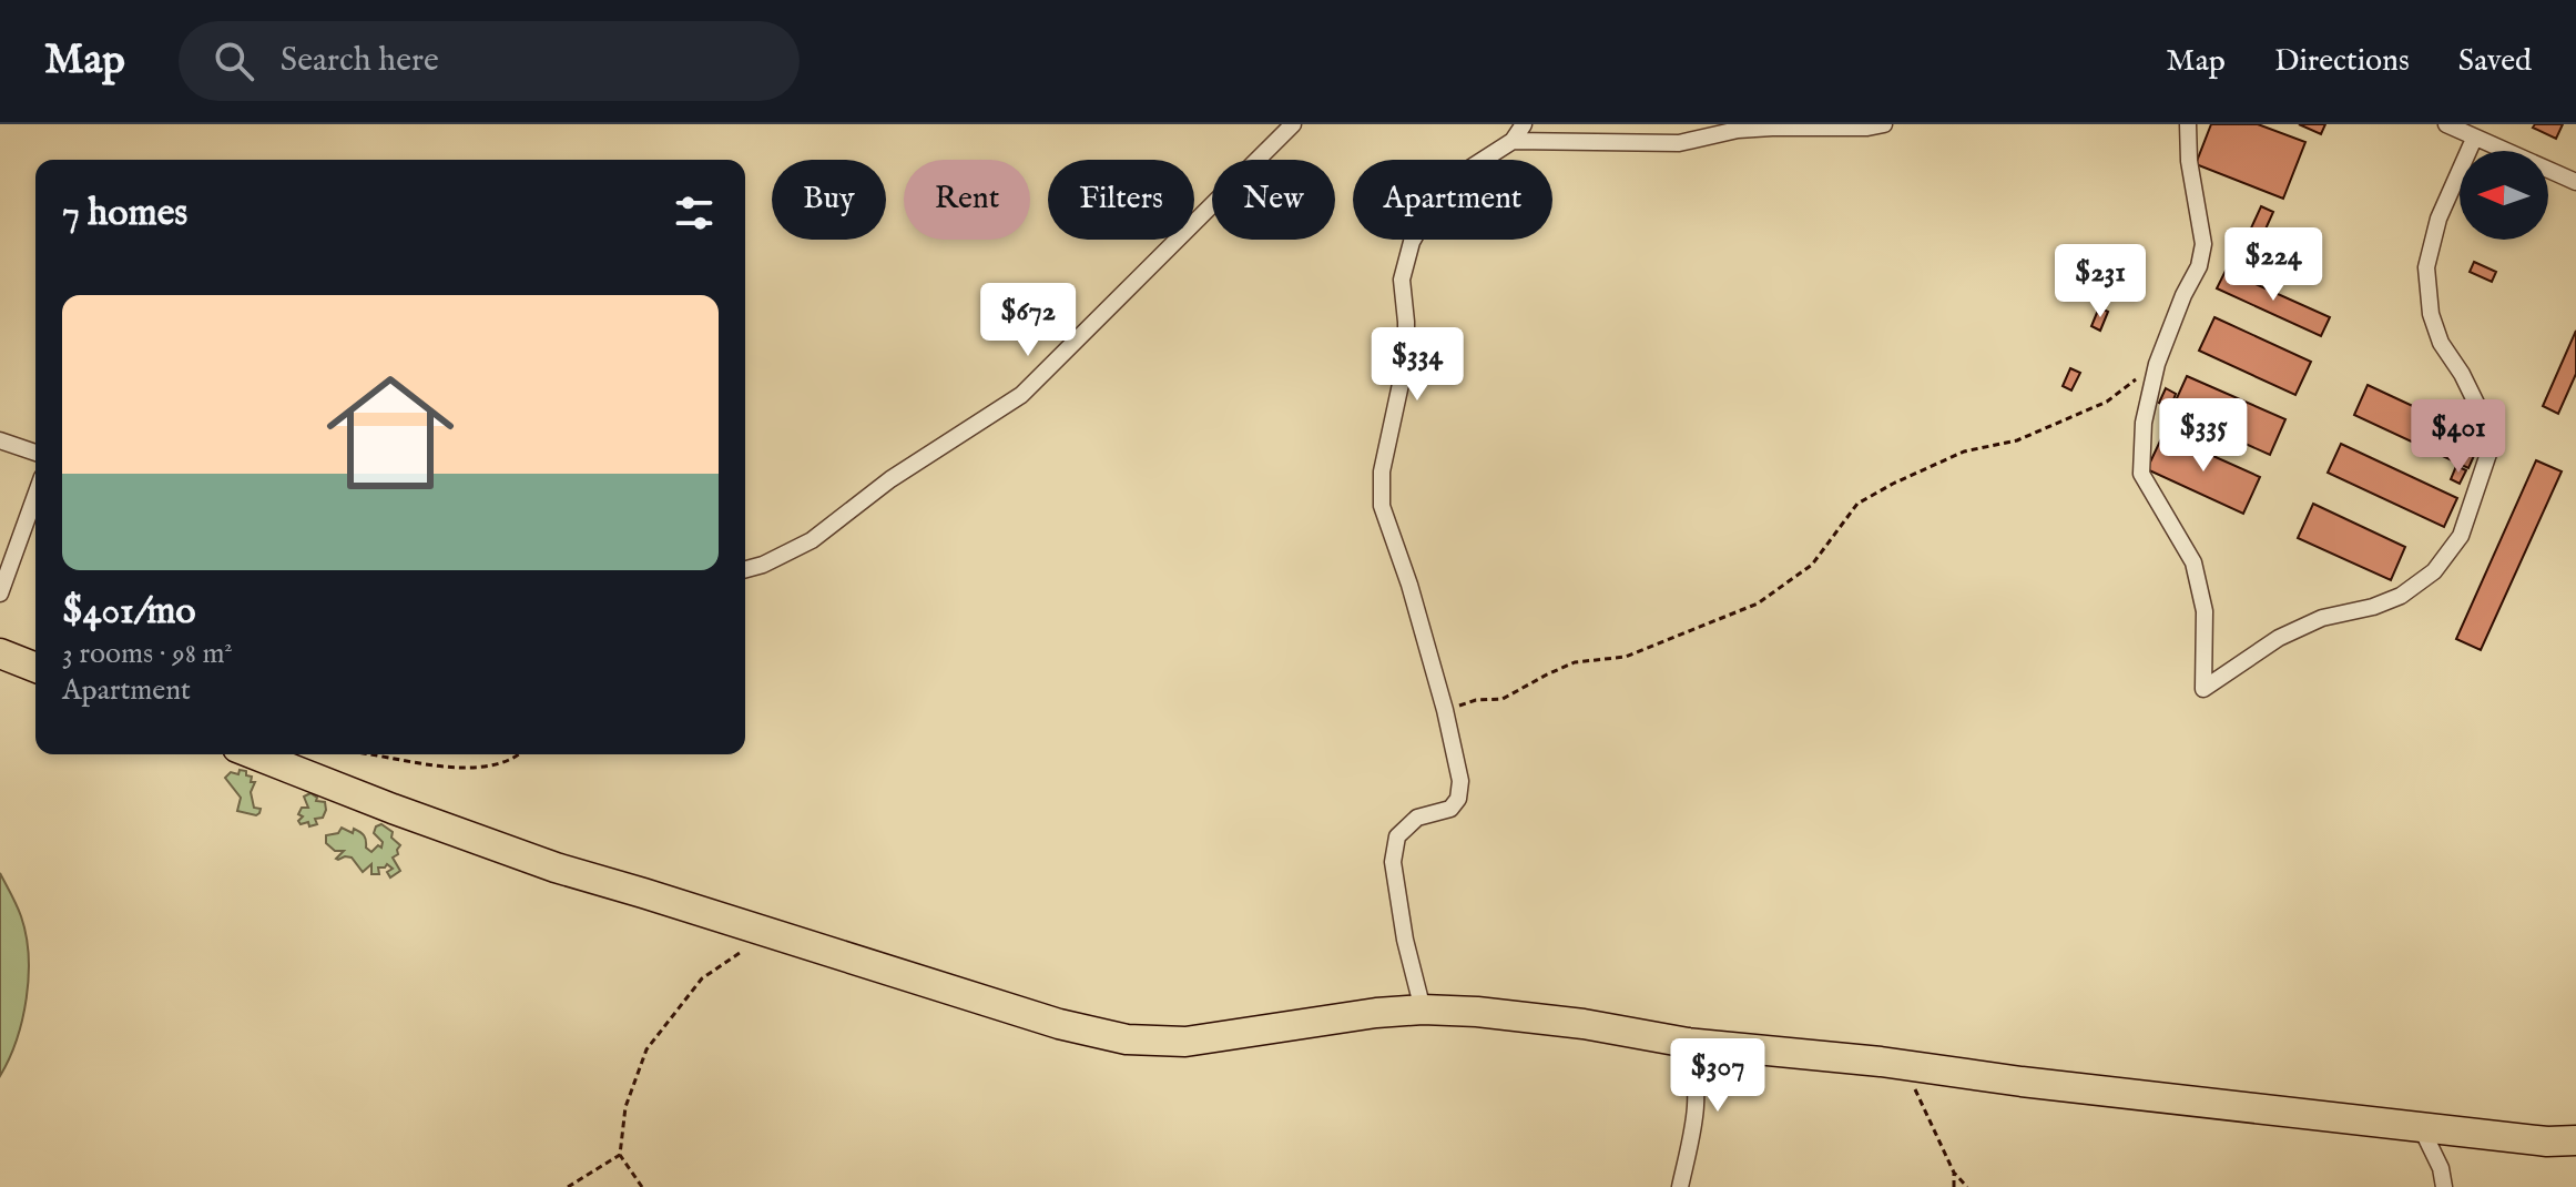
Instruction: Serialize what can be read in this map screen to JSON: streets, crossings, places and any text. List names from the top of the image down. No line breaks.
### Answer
{"north":"left","page":{"header":"Map","search":"Search here","nav":["Map","Directions","Saved"],"chip":["Buy","Rent","Filters","New","Apartment"],"heading":"7 homes","price":["$224","$231","$672","$334","$335","$401","$307"],"list":[{"name":"$401/mo","note":"3 rooms · 98 m² · Apartment"}]}}
